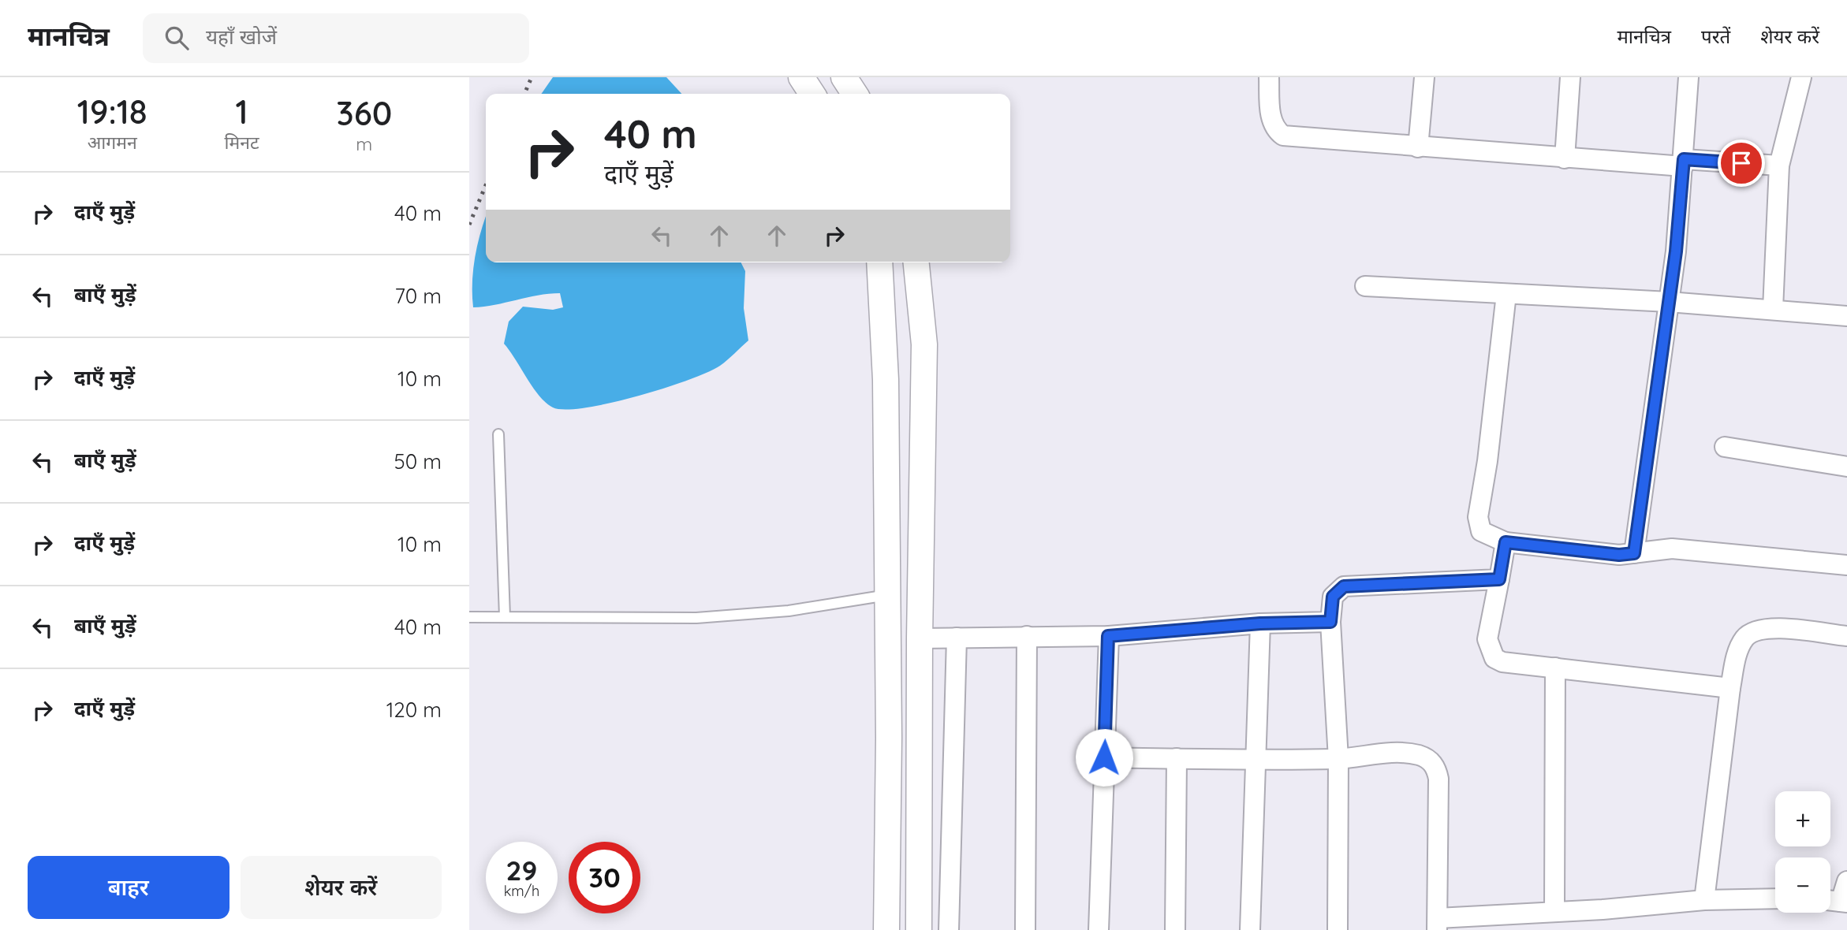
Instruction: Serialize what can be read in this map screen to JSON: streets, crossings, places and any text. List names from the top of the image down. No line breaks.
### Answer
{"page":{"header":"मानचित्र","search":"यहाँ खोजें","nav":["मानचित्र","परतें","शेयर करें"],"eta":["19:18","आगमन","1","मिनट","360","m"],"turn":["40 m","दाएँ मुड़ें"],"list":[{"name":"दाएँ मुड़ें","value":"40 m"},{"name":"बाएँ मुड़ें","value":"70 m"},{"name":"दाएँ मुड़ें","value":"10 m"},{"name":"बाएँ मुड़ें","value":"50 m"},{"name":"दाएँ मुड़ें","value":"10 m"},{"name":"बाएँ मुड़ें","value":"40 m"},{"name":"दाएँ मुड़ें","value":"120 m"}],"map_buttons":["+","−"],"speed":"29 km/h","limit":"30","buttons":["बाहर","शेयर करें"]}}
